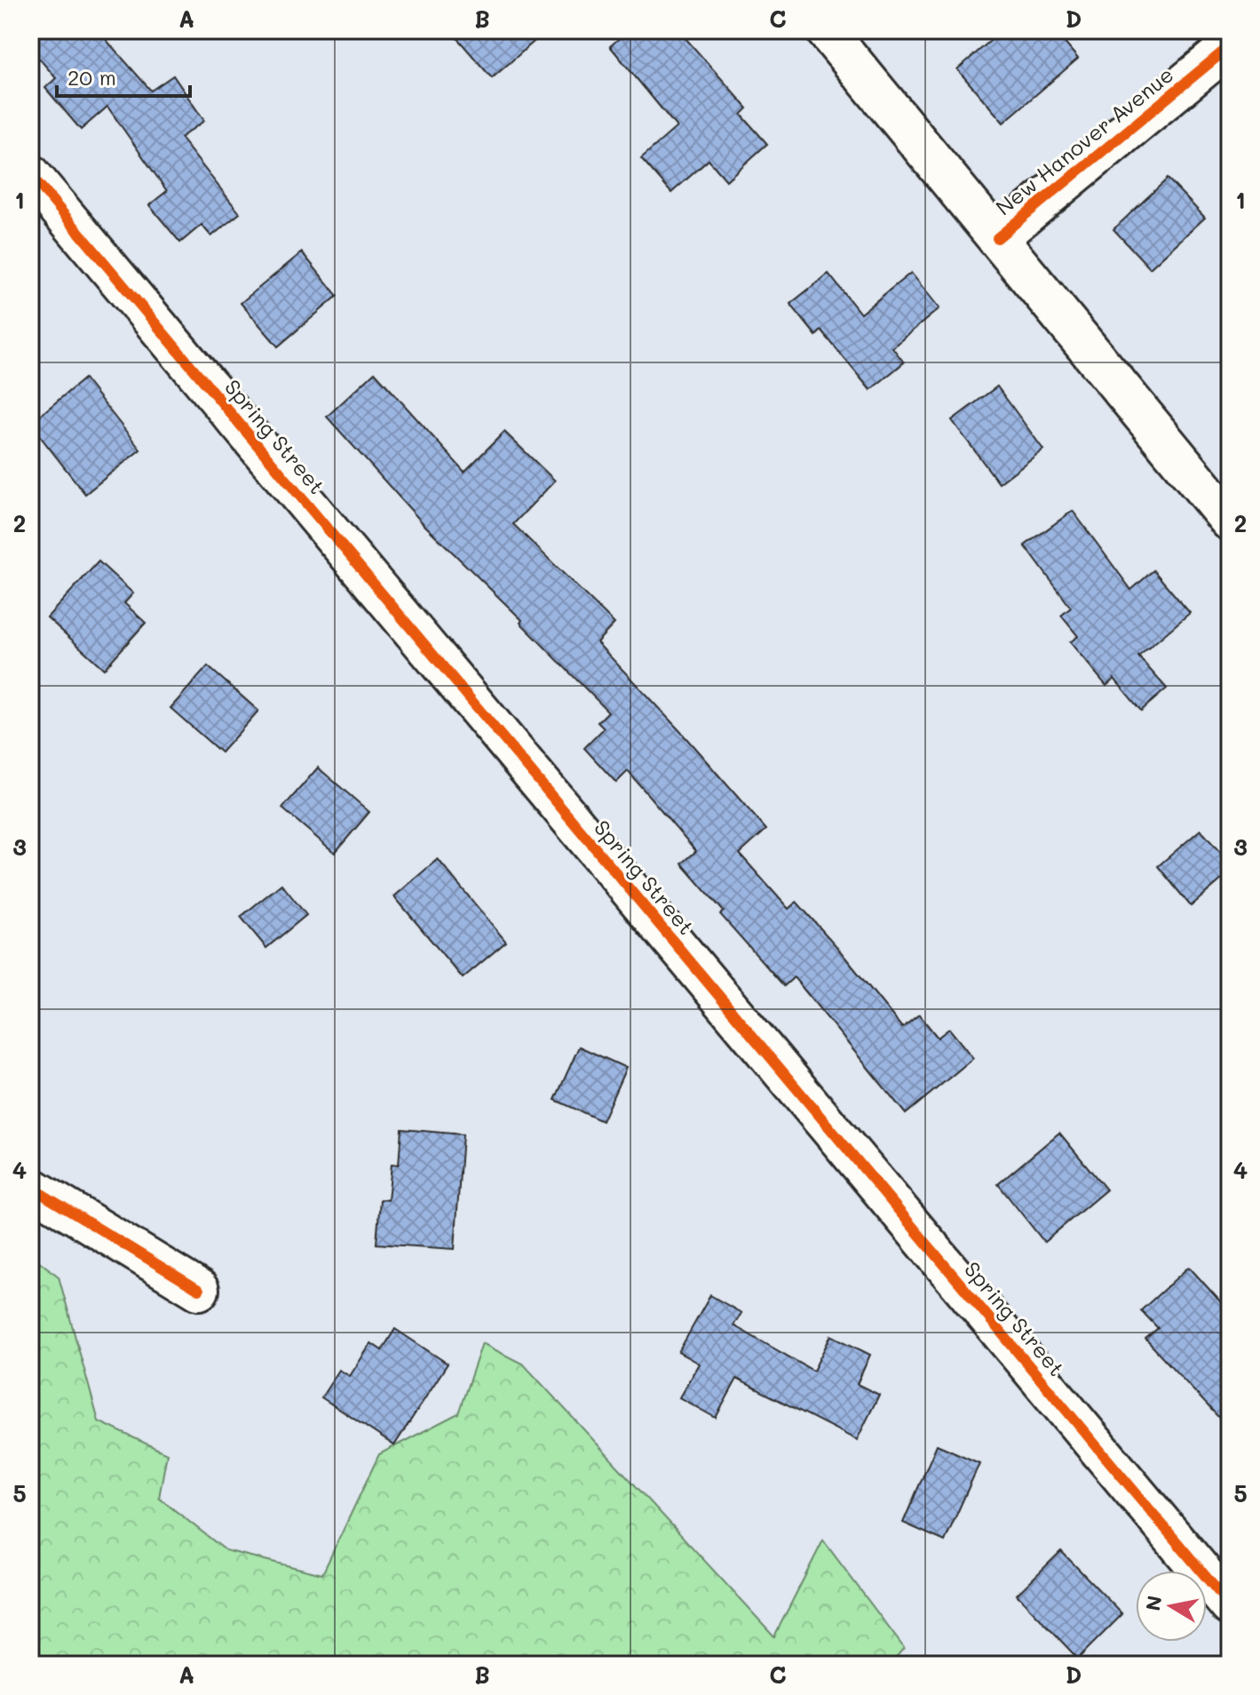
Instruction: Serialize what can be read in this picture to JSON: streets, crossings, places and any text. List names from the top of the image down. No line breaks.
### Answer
{"streets":{"street":["New Hanover Avenue","Spring Street"]},"scale_bar":"20 m","north":"left","grid":{"columns":["A","B","C","D"],"rows":["1","2","3","4","5"]}}
